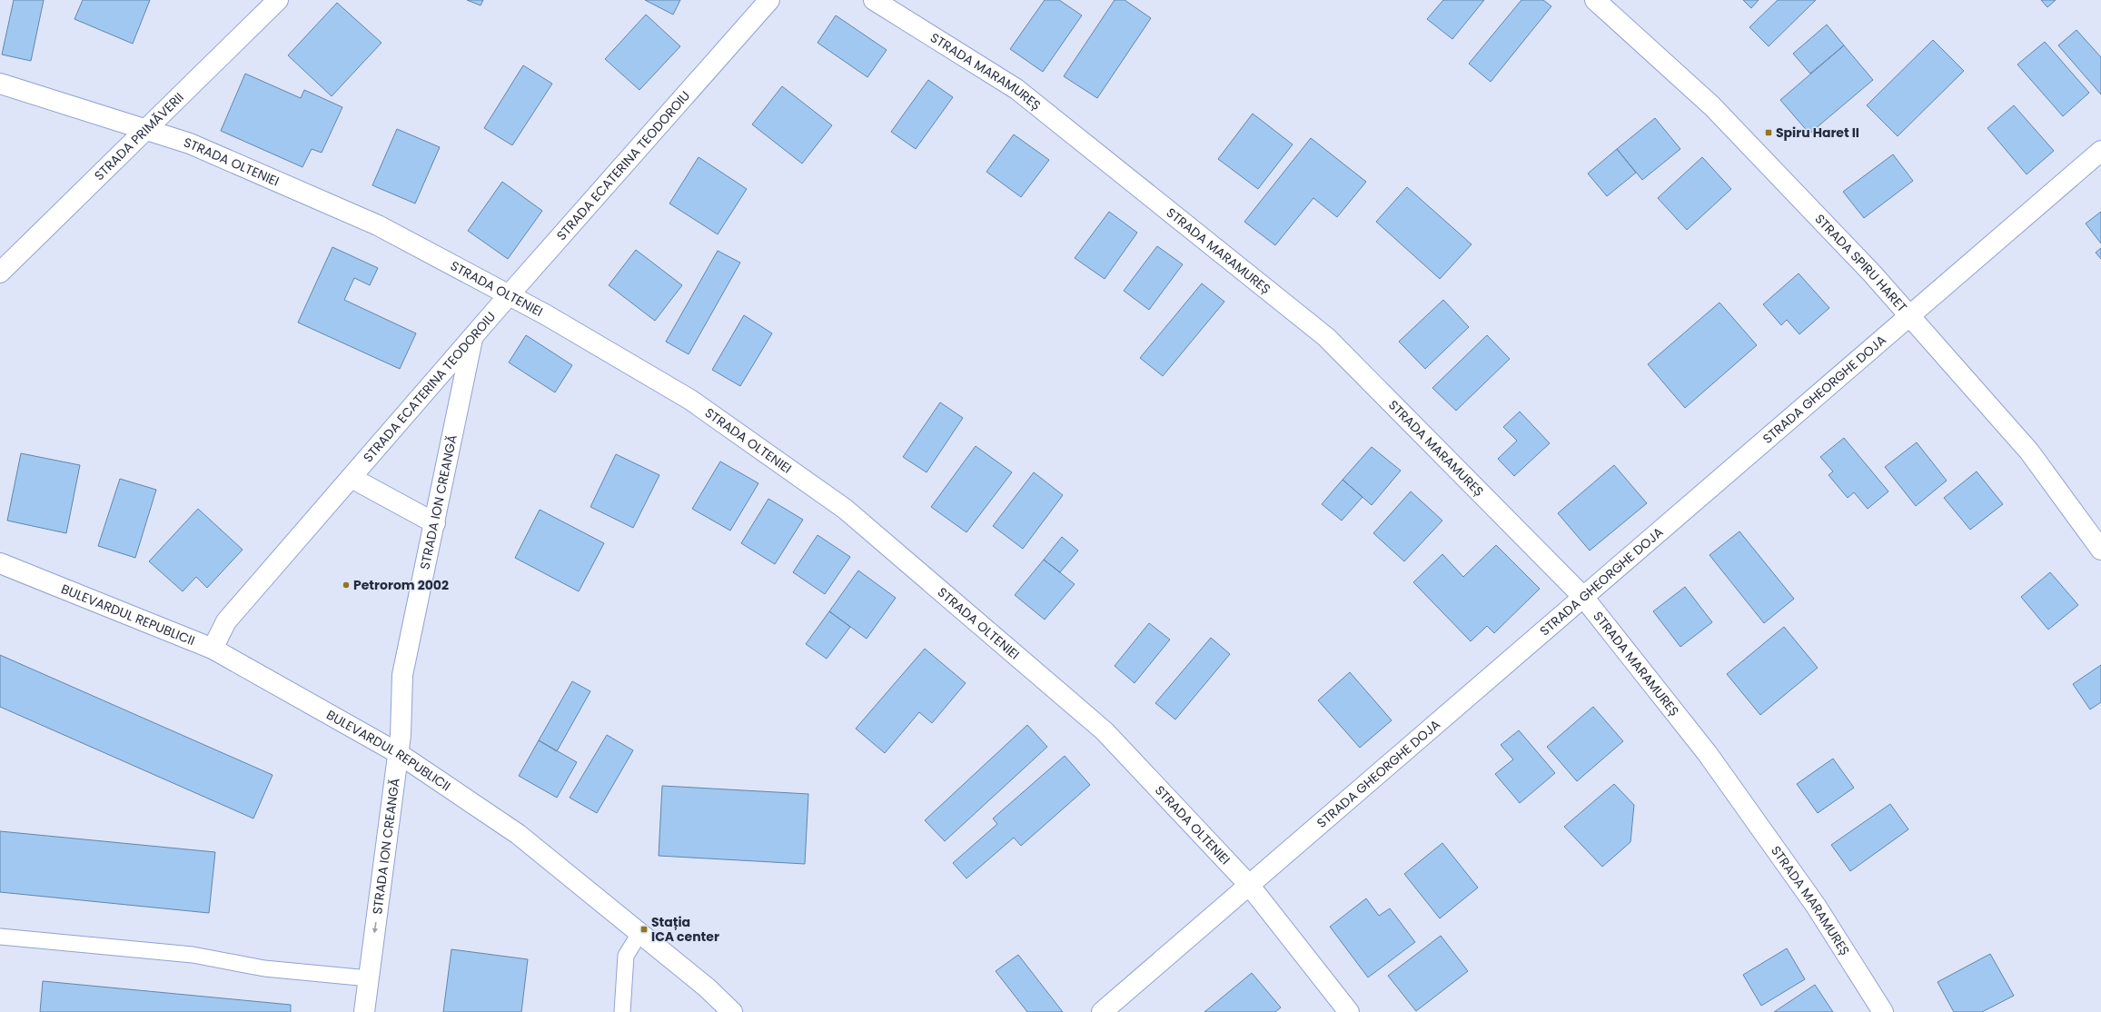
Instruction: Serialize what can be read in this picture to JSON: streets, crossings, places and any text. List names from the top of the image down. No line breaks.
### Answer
{"streets":{"street":["STRADA MARAMUREȘ","STRADA PRIMĂVERII","STRADA OLTENIEI","STRADA ECATERINA TEODOROIU","STRADA SPIRU HARET","STRADA GHEORGHE DOJA","STRADA ION CREANGĂ","BULEVARDUL REPUBLICII"]},"crossings":[["STRADA MARAMUREȘ","STRADA GHEORGHE DOJA"],["STRADA PRIMĂVERII","STRADA OLTENIEI"],["STRADA OLTENIEI","STRADA ECATERINA TEODOROIU"],["STRADA OLTENIEI","STRADA GHEORGHE DOJA"],["STRADA ECATERINA TEODOROIU","STRADA ION CREANGĂ"],["STRADA ECATERINA TEODOROIU","BULEVARDUL REPUBLICII"],["STRADA SPIRU HARET","STRADA GHEORGHE DOJA"],["STRADA ION CREANGĂ","BULEVARDUL REPUBLICII"]],"places":{"transit":["Spiru Haret II","Stația ICA center"],"other":["Petrorom 2002"]}}
